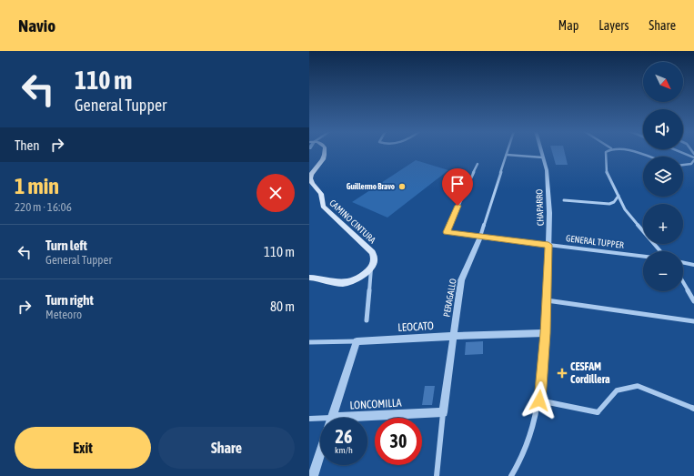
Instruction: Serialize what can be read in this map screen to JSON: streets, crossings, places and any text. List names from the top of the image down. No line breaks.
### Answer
{"streets":{"main road":["CAMINO CINTURA"],"street":["CHAPARRO","GENERAL TUPPER","PERAGALLO","LEOCATO","LONCOMILLA"]},"crossings":[["CHAPARRO","GENERAL TUPPER"],["CHAPARRO","LEOCATO"],["GENERAL TUPPER","PERAGALLO"],["PERAGALLO","LEOCATO"],["PERAGALLO","LONCOMILLA"]],"places":{"other":["Guillermo Bravo"],"health":["CESFAM Cordillera"]},"north":"bottom right","page":{"header":"Navio","nav":["Map","Layers","Share"],"turn":["110 m","General Tupper"],"map_buttons":["+","−"],"then":"Then","heading":["1 min","220 m · 16:06"],"list":[{"name":"Turn left","note":"General Tupper","value":"110 m"},{"name":"Turn right","note":"Meteoro","value":"80 m"}],"speed":"26 km/h","limit":"30","buttons":["Exit","Share"]}}
